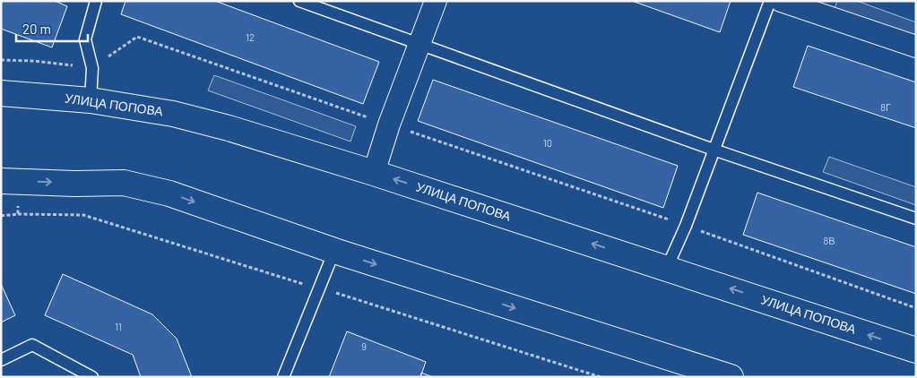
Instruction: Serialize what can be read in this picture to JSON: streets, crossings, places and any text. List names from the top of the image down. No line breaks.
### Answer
{"streets":{"street":["УЛИЦА ПОПОВА"]},"house_numbers":["12","8Г","10","8В","11","9"],"scale_bar":"20 m"}
